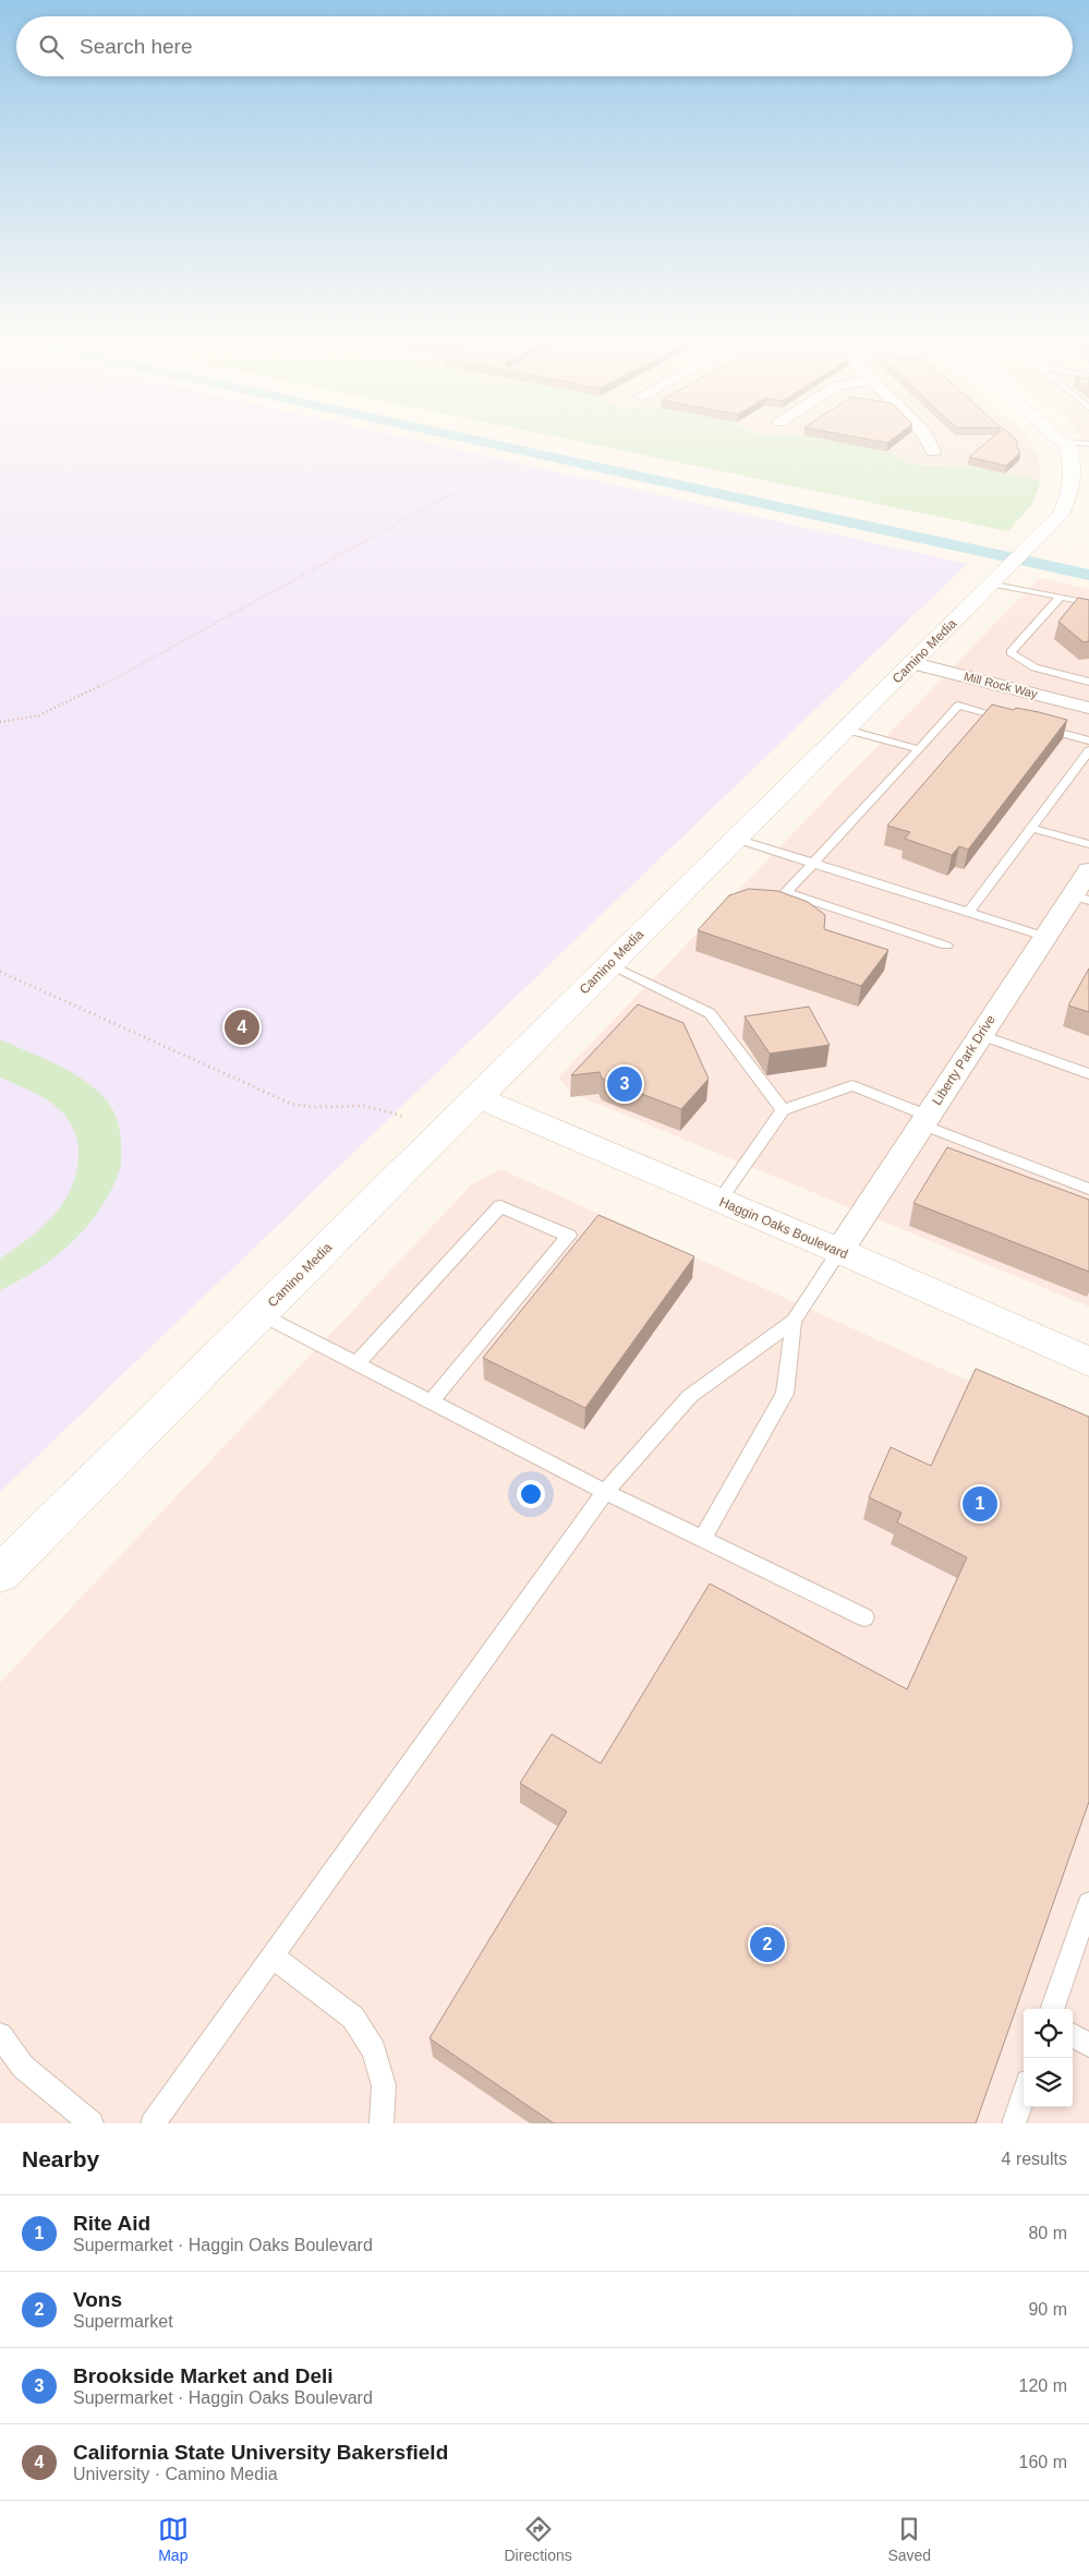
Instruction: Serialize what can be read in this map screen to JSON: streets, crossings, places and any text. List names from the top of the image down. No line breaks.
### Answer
{"streets":{"street":["Camino Media","Mill Rock Way","Liberty Park Drive","Haggin Oaks Boulevard"]},"crossings":[["Camino Media","Mill Rock Way"],["Camino Media","Haggin Oaks Boulevard"],["Liberty Park Drive","Haggin Oaks Boulevard"]],"page":{"search":"Search here","pins":["4","3","1","2"],"heading":["Nearby","4 results"],"list":[{"mark":"1","name":"Rite Aid","note":"Supermarket · Haggin Oaks Boulevard","value":"80 m"},{"mark":"2","name":"Vons","note":"Supermarket","value":"90 m"},{"mark":"3","name":"Brookside Market and Deli","note":"Supermarket · Haggin Oaks Boulevard","value":"120 m"},{"mark":"4","name":"California State University Bakersfield","note":"University · Camino Media","value":"160 m"}],"nav":["Map","Directions","Saved"]}}
